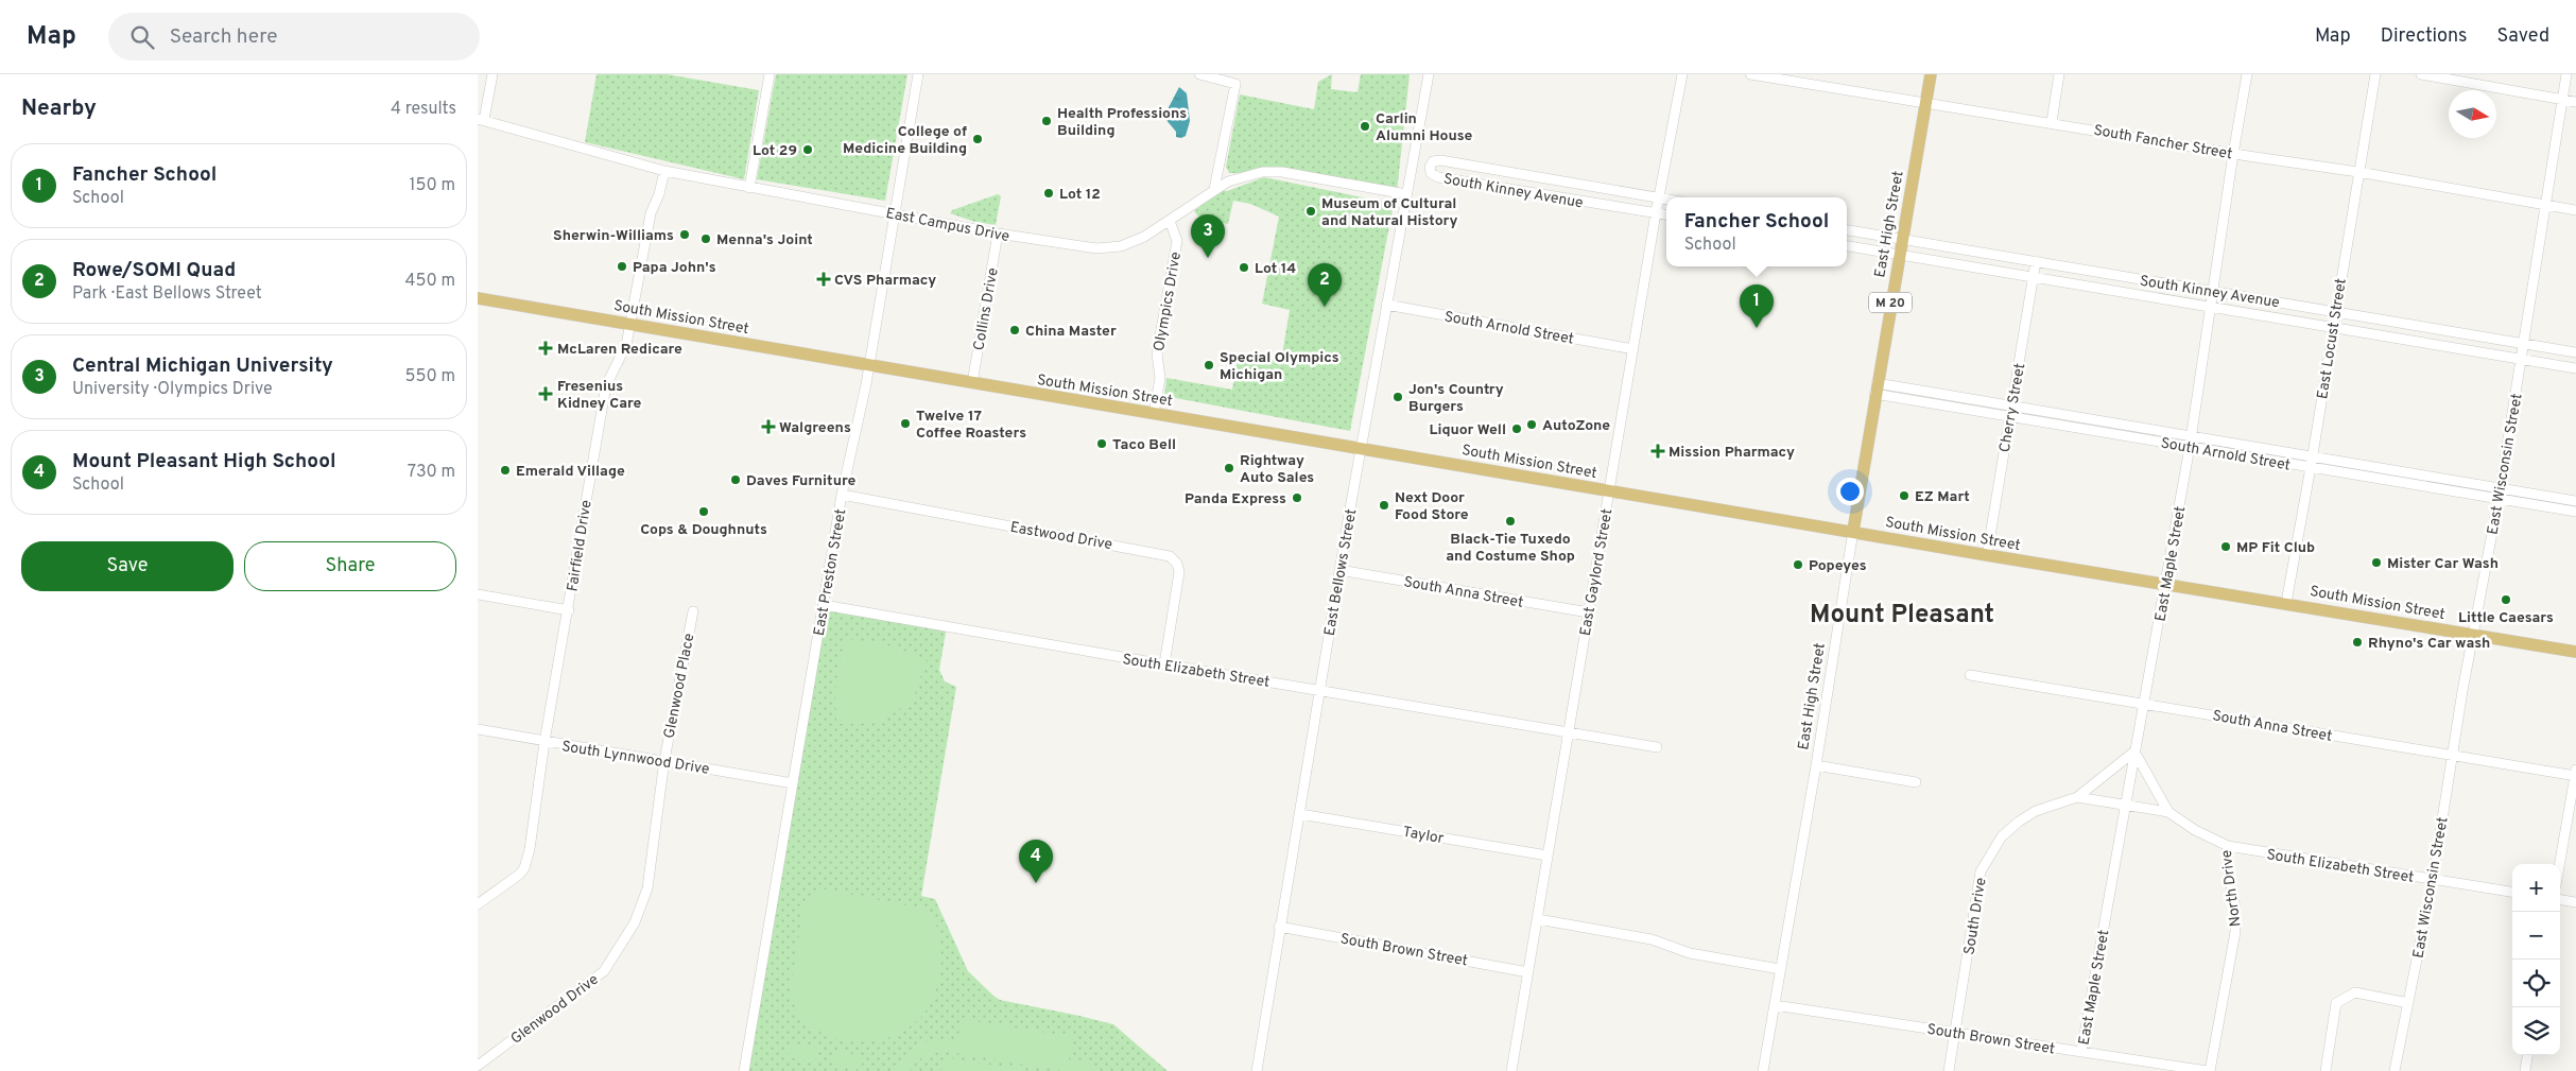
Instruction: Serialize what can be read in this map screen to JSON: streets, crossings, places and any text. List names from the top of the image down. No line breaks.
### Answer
{"streets":{"main road":["East High Street","M 20","South Mission Street"],"street":["South Fancher Street","South Kinney Avenue","East Campus Drive","Olympics Drive","Collins Drive","South Arnold Street","East Locust Street","Cherry Street","East Wisconsin Street","Eastwood Drive","Fairfield Drive","East Maple Street","East Preston Street","East Bellows Street","East Gaylord Street","South Anna Street","South Elizabeth Street","Glenwood Place","South Lynnwood Drive","Taylor","North Drive","South Drive","South Brown Street","Glenwood Drive"]},"crossings":[["South Fancher Street","East High Street"],["South Fancher Street","East Locust Street"],["South Fancher Street","East Wisconsin Street"],["South Fancher Street","East Maple Street"],["South Kinney Avenue","East High Street"],["South Kinney Avenue","East Locust Street"],["South Kinney Avenue","Cherry Street"],["South Kinney Avenue","East Wisconsin Street"],["South Kinney Avenue","East Maple Street"],["South Kinney Avenue","East Gaylord Street"],["East Campus Drive","Olympics Drive"],["East Campus Drive","Collins Drive"],["East Campus Drive","Fairfield Drive"],["East Campus Drive","East Preston Street"],["East Campus Drive","East Bellows Street"],["East High Street","South Mission Street"],["East High Street","South Arnold Street"],["East High Street","South Brown Street"],["Olympics Drive","South Mission Street"],["Collins Drive","South Mission Street"],["South Mission Street","East Locust Street"],["South Mission Street","Cherry Street"],["South Mission Street","East Wisconsin Street"],["South Mission Street","Fairfield Drive"],["South Mission Street","East Maple Street"],["South Mission Street","East Preston Street"],["South Mission Street","East Bellows Street"],["South Mission Street","East Gaylord Street"],["South Arnold Street","East Locust Street"],["South Arnold Street","Cherry Street"],["South Arnold Street","East Wisconsin Street"],["South Arnold Street","East Maple Street"],["South Arnold Street","East Bellows Street"],["South Arnold Street","East Gaylord Street"],["East Wisconsin Street","South Anna Street"],["East Wisconsin Street","South Elizabeth Street"],["Eastwood Drive","East Preston Street"],["Eastwood Drive","South Elizabeth Street"],["Fairfield Drive","South Lynnwood Drive"],["East Maple Street","South Anna Street"],["East Maple Street","North Drive"],["East Maple Street","South Drive"],["East Maple Street","South Brown Street"],["East Preston Street","South Elizabeth Street"],["East Preston Street","South Lynnwood Drive"],["East Bellows Street","South Anna Street"],["East Bellows Street","South Elizabeth Street"],["East Bellows Street","Taylor"],["East Bellows Street","South Brown Street"],["East Gaylord Street","South Anna Street"],["East Gaylord Street","South Elizabeth Street"],["East Gaylord Street","Taylor"],["East Gaylord Street","South Brown Street"],["South Elizabeth Street","North Drive"],["Glenwood Place","South Lynnwood Drive"],["Glenwood Place","Glenwood Drive"],["South Lynnwood Drive","Glenwood Drive"],["North Drive","South Drive"],["North Drive","South Brown Street"],["South Drive","South Brown Street"]],"districts":["Mount Pleasant"],"places":{"other":["Health Professions Building","Carlin Alumni House","College of Medicine Building","Lot 29","Lot 12","Museum of Cultural and Natural History","Sherwin-Williams","Menna's Joint","Papa John's","Lot 14","China Master","Special Olympics Michigan","Jon's Country Burgers","Twelve 17 Coffee Roasters","AutoZone","Liquor Well","Taco Bell","Rightway Auto Sales","Emerald Village","Daves Furniture","EZ Mart","Panda Express","Next Door Food Store","Cops & Doughnuts","Black-Tie Tuxedo and Costume Shop","MP Fit Club","Mister Car Wash","Popeyes","Little Caesars","Rhyno's Car wash"],"health":["CVS Pharmacy","McLaren Redicare","Fresenius Kidney Care","Walgreens","Mission Pharmacy"]},"north":"right","page":{"header":"Map","search":"Search here","nav":["Map","Directions","Saved"],"heading":["Nearby","4 results"],"list":[{"mark":"1","name":"Fancher School","note":"School","value":"150 m"},{"mark":"2","name":"Rowe/SOMI Quad","note":"Park · East Bellows Street","value":"450 m"},{"mark":"3","name":"Central Michigan University","note":"University · Olympics Drive","value":"550 m"},{"mark":"4","name":"Mount Pleasant High School","note":"School","value":"730 m"}],"popup":["Fancher School","School"],"pins":["3","2","1","4"],"buttons":["Save","Share"],"map_buttons":["+","−"]}}
